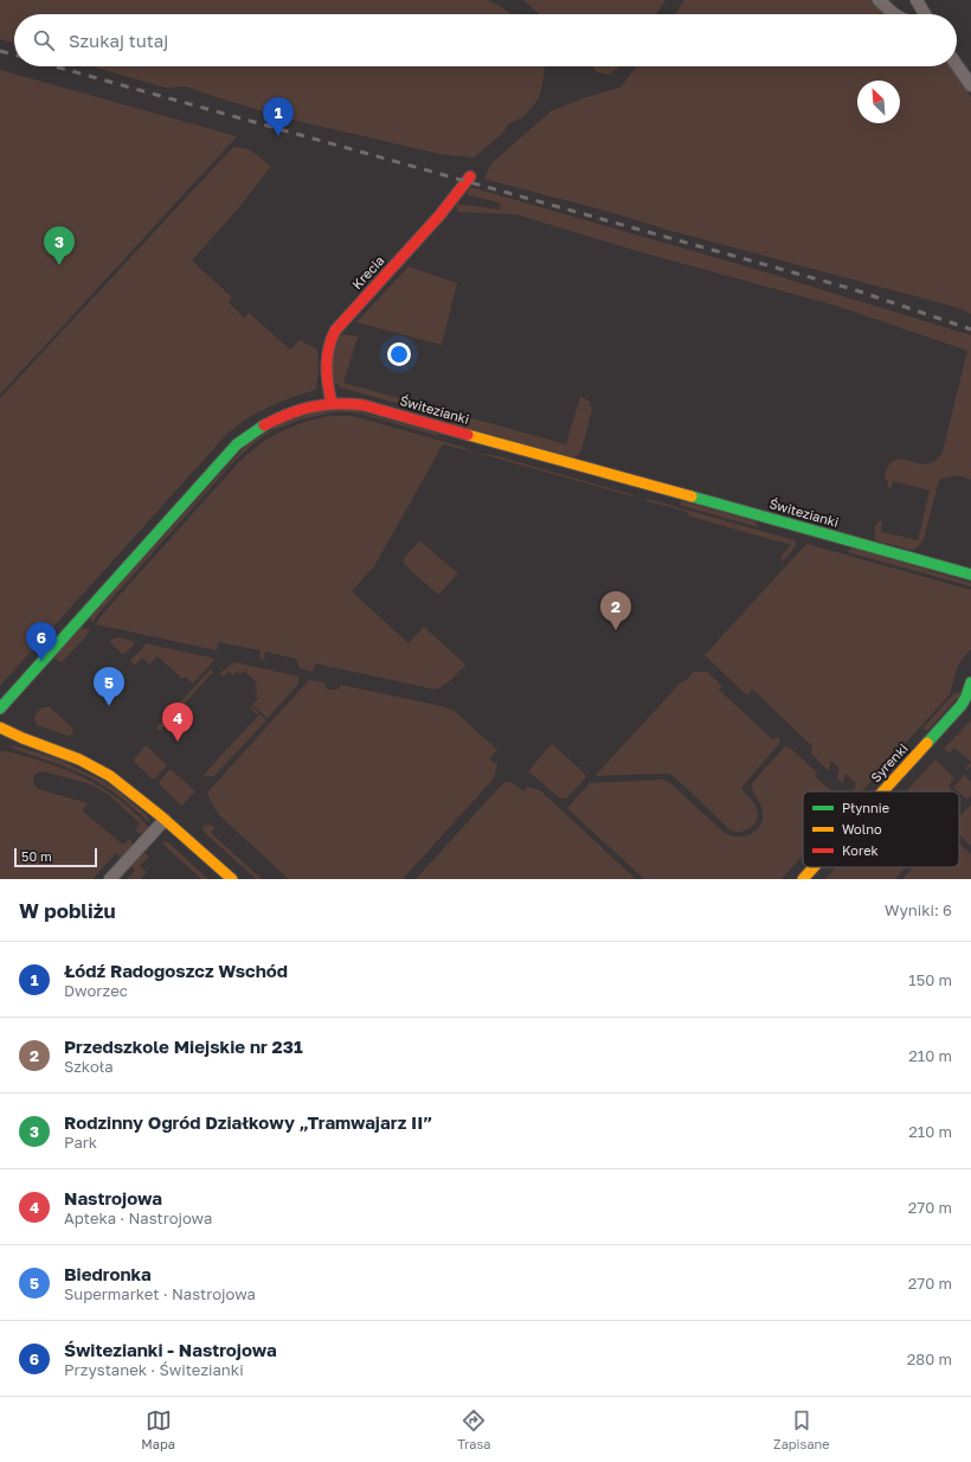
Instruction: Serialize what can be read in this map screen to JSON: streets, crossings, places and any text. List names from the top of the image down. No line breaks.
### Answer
{"streets":{"street":["Krecia","Świtezianki","Syrenki"]},"crossings":[["Krecia","Świtezianki"]],"legend":["Płynnie","Wolno","Korek"],"scale_bar":"50 m","north":"top left","page":{"search":"Szukaj tutaj","pins":["1","3","2","6","5","4"],"scale":"50 m","heading":["W pobliżu","Wyniki: 6"],"list":[{"mark":"1","name":"Łódź Radogoszcz Wschód","note":"Dworzec","value":"150 m"},{"mark":"2","name":"Przedszkole Miejskie nr 231","note":"Szkoła","value":"210 m"},{"mark":"3","name":"Rodzinny Ogród Działkowy „Tramwajarz II”","note":"Park","value":"210 m"},{"mark":"4","name":"Nastrojowa","note":"Apteka · Nastrojowa","value":"270 m"},{"mark":"5","name":"Biedronka","note":"Supermarket · Nastrojowa","value":"270 m"},{"mark":"6","name":"Świtezianki - Nastrojowa","note":"Przystanek · Świtezianki","value":"280 m"}],"nav":["Mapa","Trasa","Zapisane"]}}
